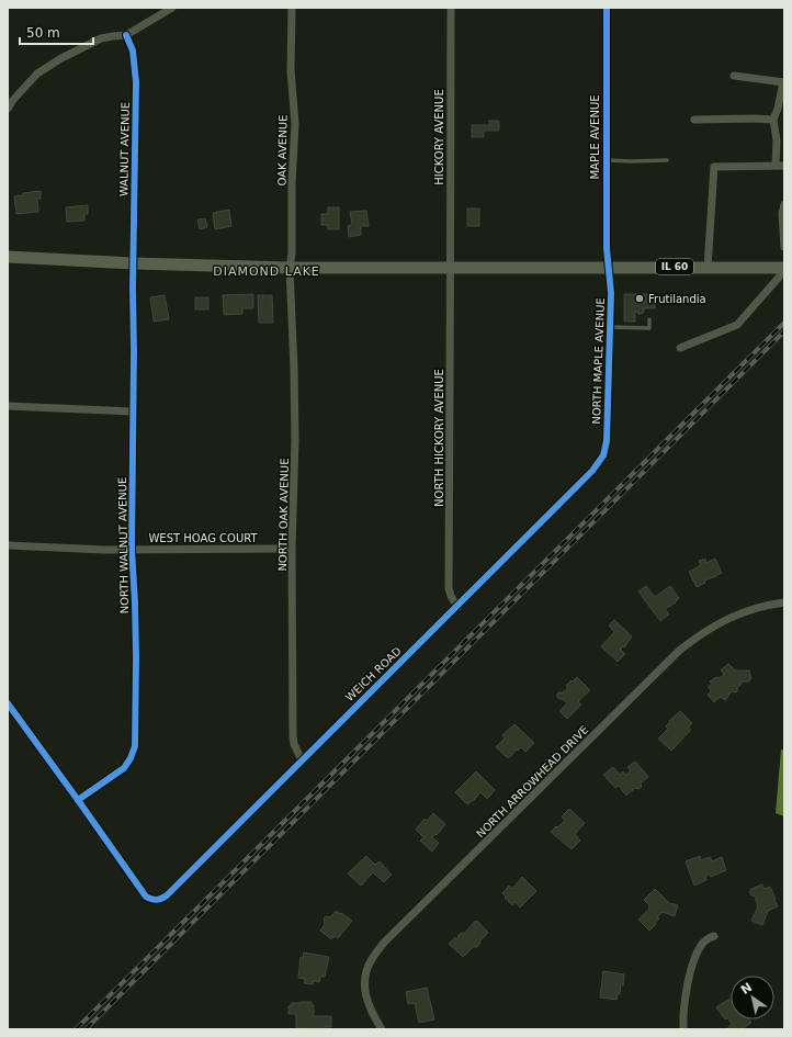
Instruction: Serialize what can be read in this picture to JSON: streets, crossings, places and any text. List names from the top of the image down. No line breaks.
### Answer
{"streets":{"main road":["IL 60"],"street":["HICKORY AVENUE","MAPLE AVENUE","WALNUT AVENUE","OAK AVENUE","NORTH MAPLE AVENUE","NORTH HICKORY AVENUE","NORTH OAK AVENUE","WEST HOAG COURT","NORTH WALNUT AVENUE","WEICH ROAD","NORTH ARROWHEAD DRIVE"]},"crossings":[["HICKORY AVENUE","IL 60"],["HICKORY AVENUE","NORTH HICKORY AVENUE"],["MAPLE AVENUE","IL 60"],["MAPLE AVENUE","NORTH MAPLE AVENUE"],["WALNUT AVENUE","IL 60"],["WALNUT AVENUE","NORTH WALNUT AVENUE"],["OAK AVENUE","IL 60"],["OAK AVENUE","NORTH OAK AVENUE"],["IL 60","NORTH MAPLE AVENUE"],["IL 60","NORTH HICKORY AVENUE"],["IL 60","NORTH OAK AVENUE"],["IL 60","NORTH WALNUT AVENUE"],["NORTH MAPLE AVENUE","WEICH ROAD"],["NORTH HICKORY AVENUE","WEICH ROAD"],["NORTH OAK AVENUE","WEST HOAG COURT"],["NORTH OAK AVENUE","WEICH ROAD"],["WEST HOAG COURT","NORTH WALNUT AVENUE"],["NORTH WALNUT AVENUE","WEICH ROAD"]],"districts":["DIAMOND LAKE"],"places":["Frutilandia"],"scale_bar":"50 m","north":"top left"}
